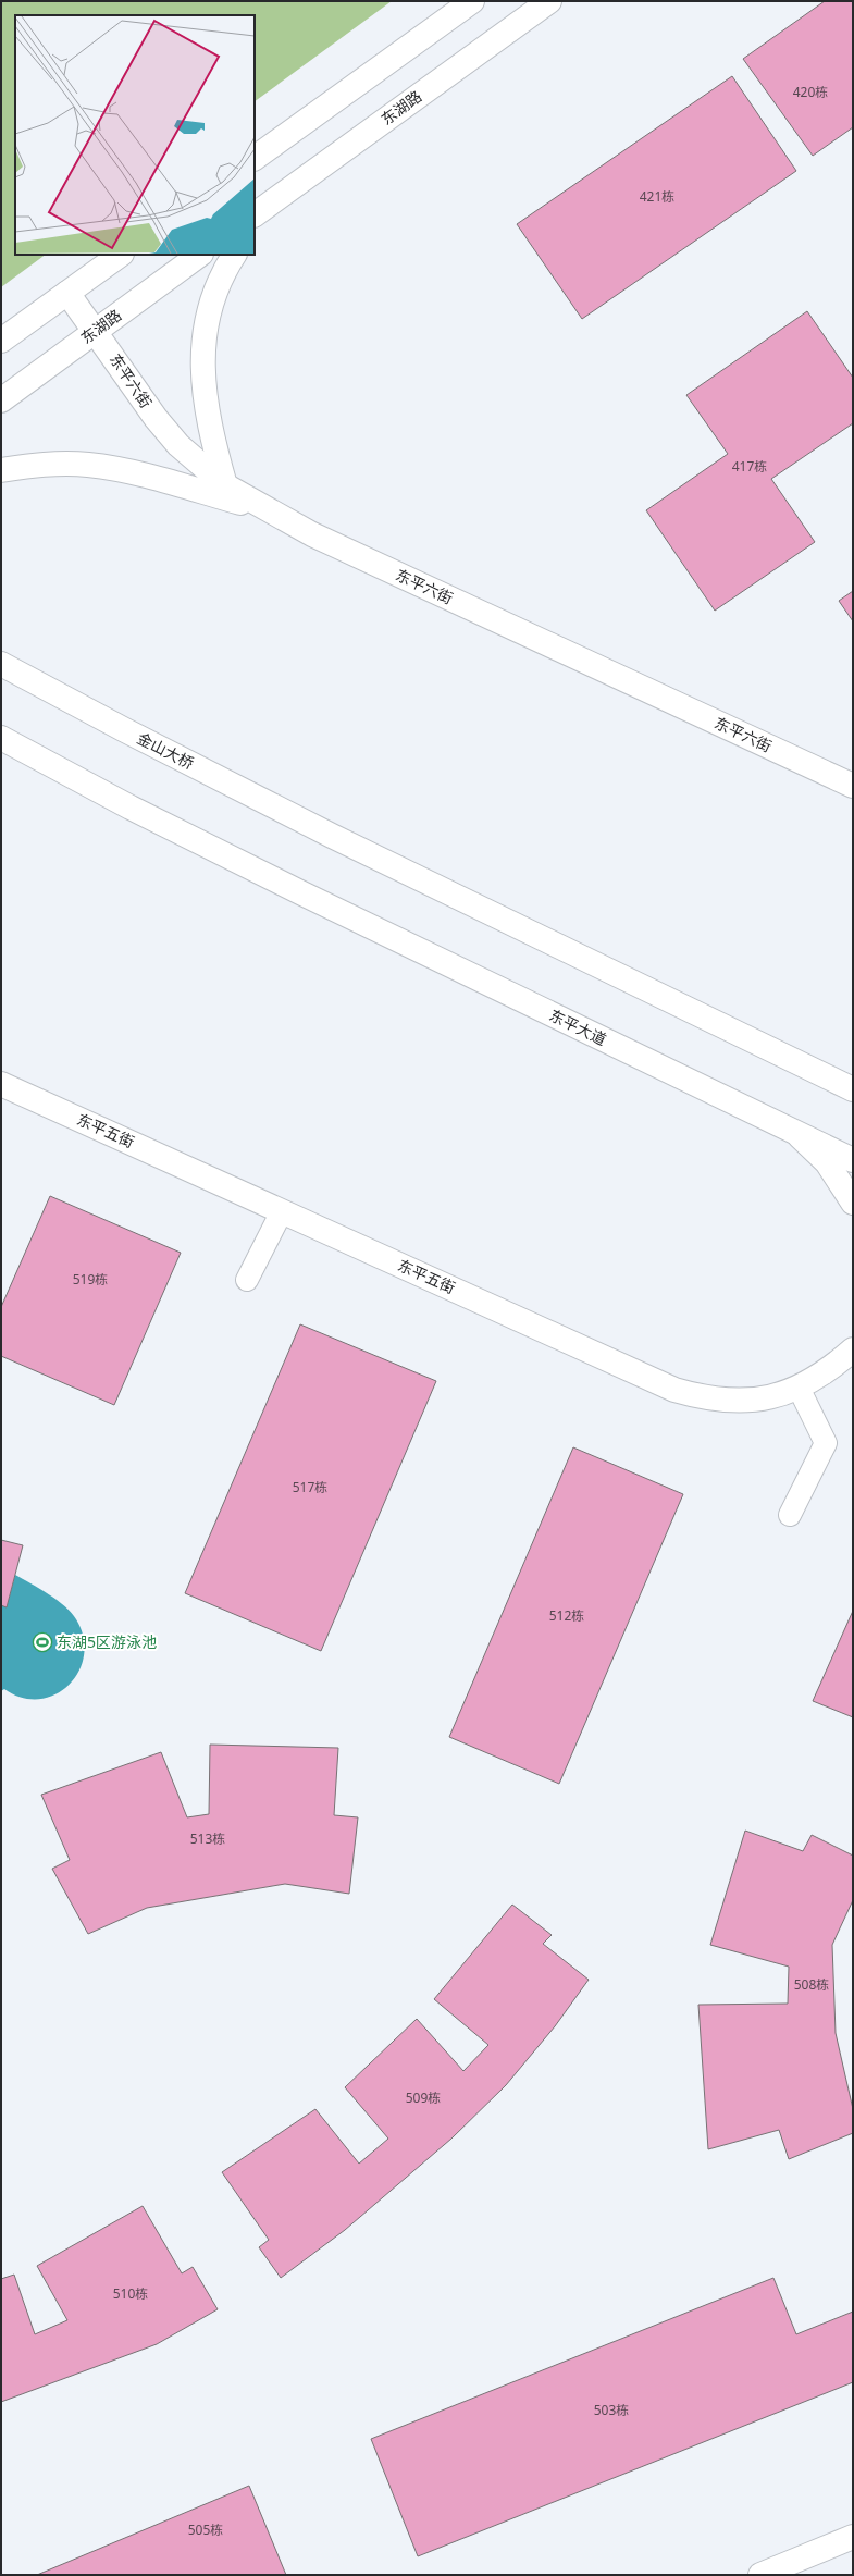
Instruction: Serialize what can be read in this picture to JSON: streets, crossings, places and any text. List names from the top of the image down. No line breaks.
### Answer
{"streets":{"main road":["东湖路","东平六街","金山大桥","东平大道","东平五街"]},"crossings":[["东湖路","东平六街"]],"places":{"sports":["东湖5区游泳池"]},"house_numbers":["420栋","421栋","417栋","519栋","517栋","512栋","513栋","508栋","509栋","510栋","503栋","505栋"]}
